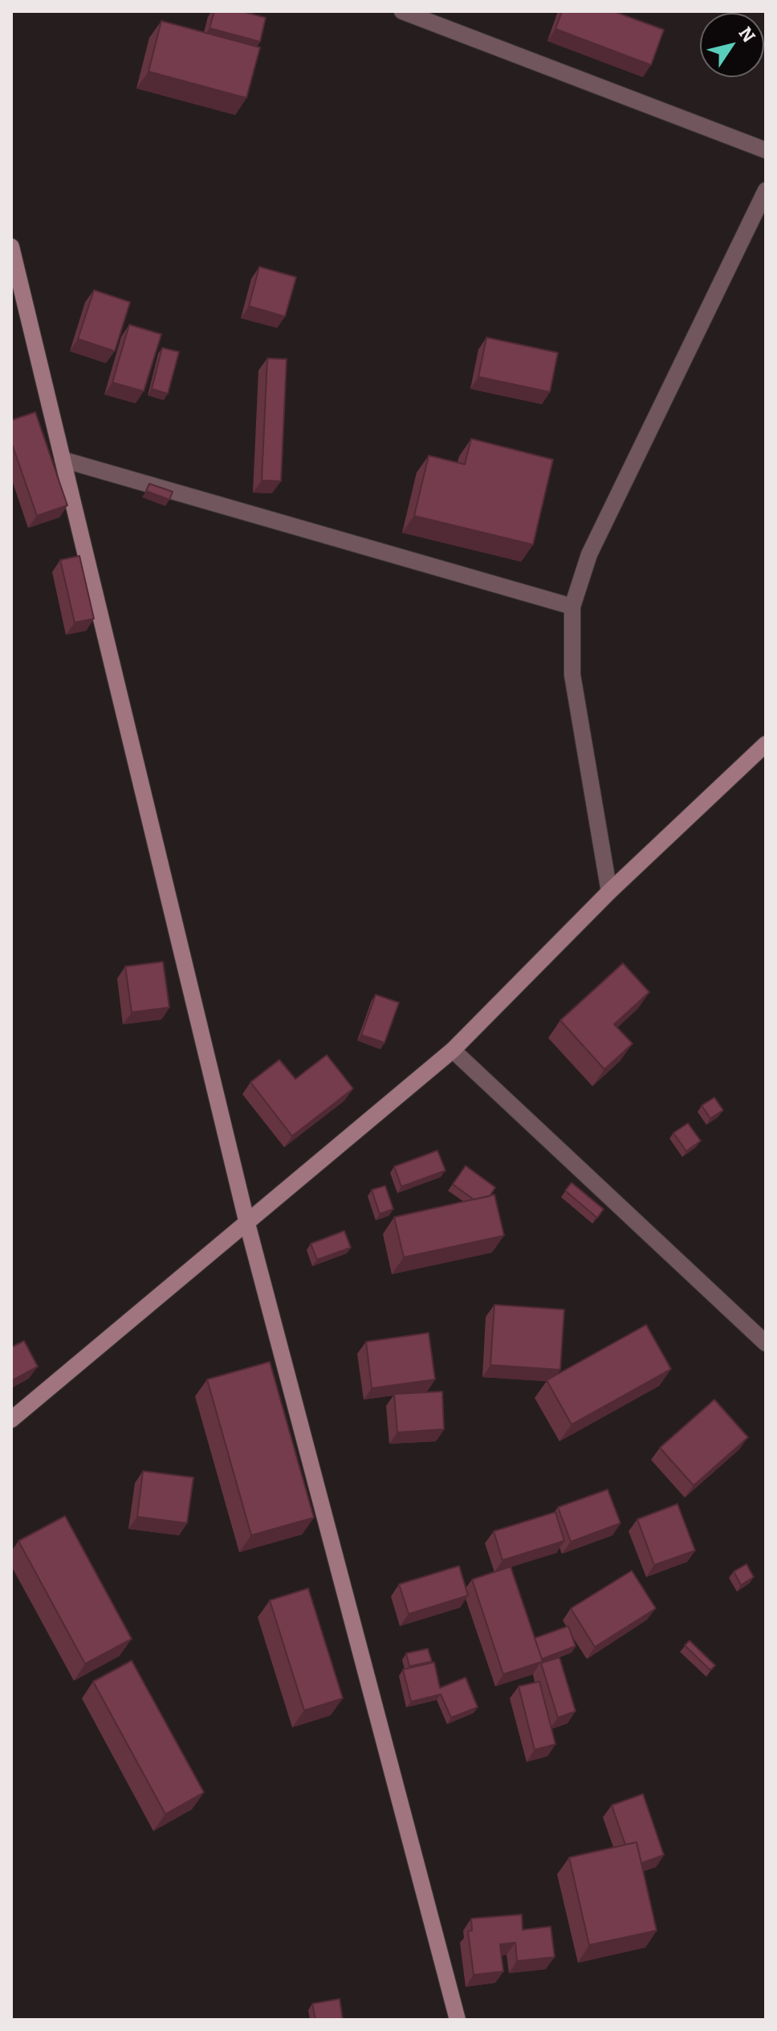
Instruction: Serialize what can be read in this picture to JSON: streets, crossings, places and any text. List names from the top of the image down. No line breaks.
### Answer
{"north":"top right"}
